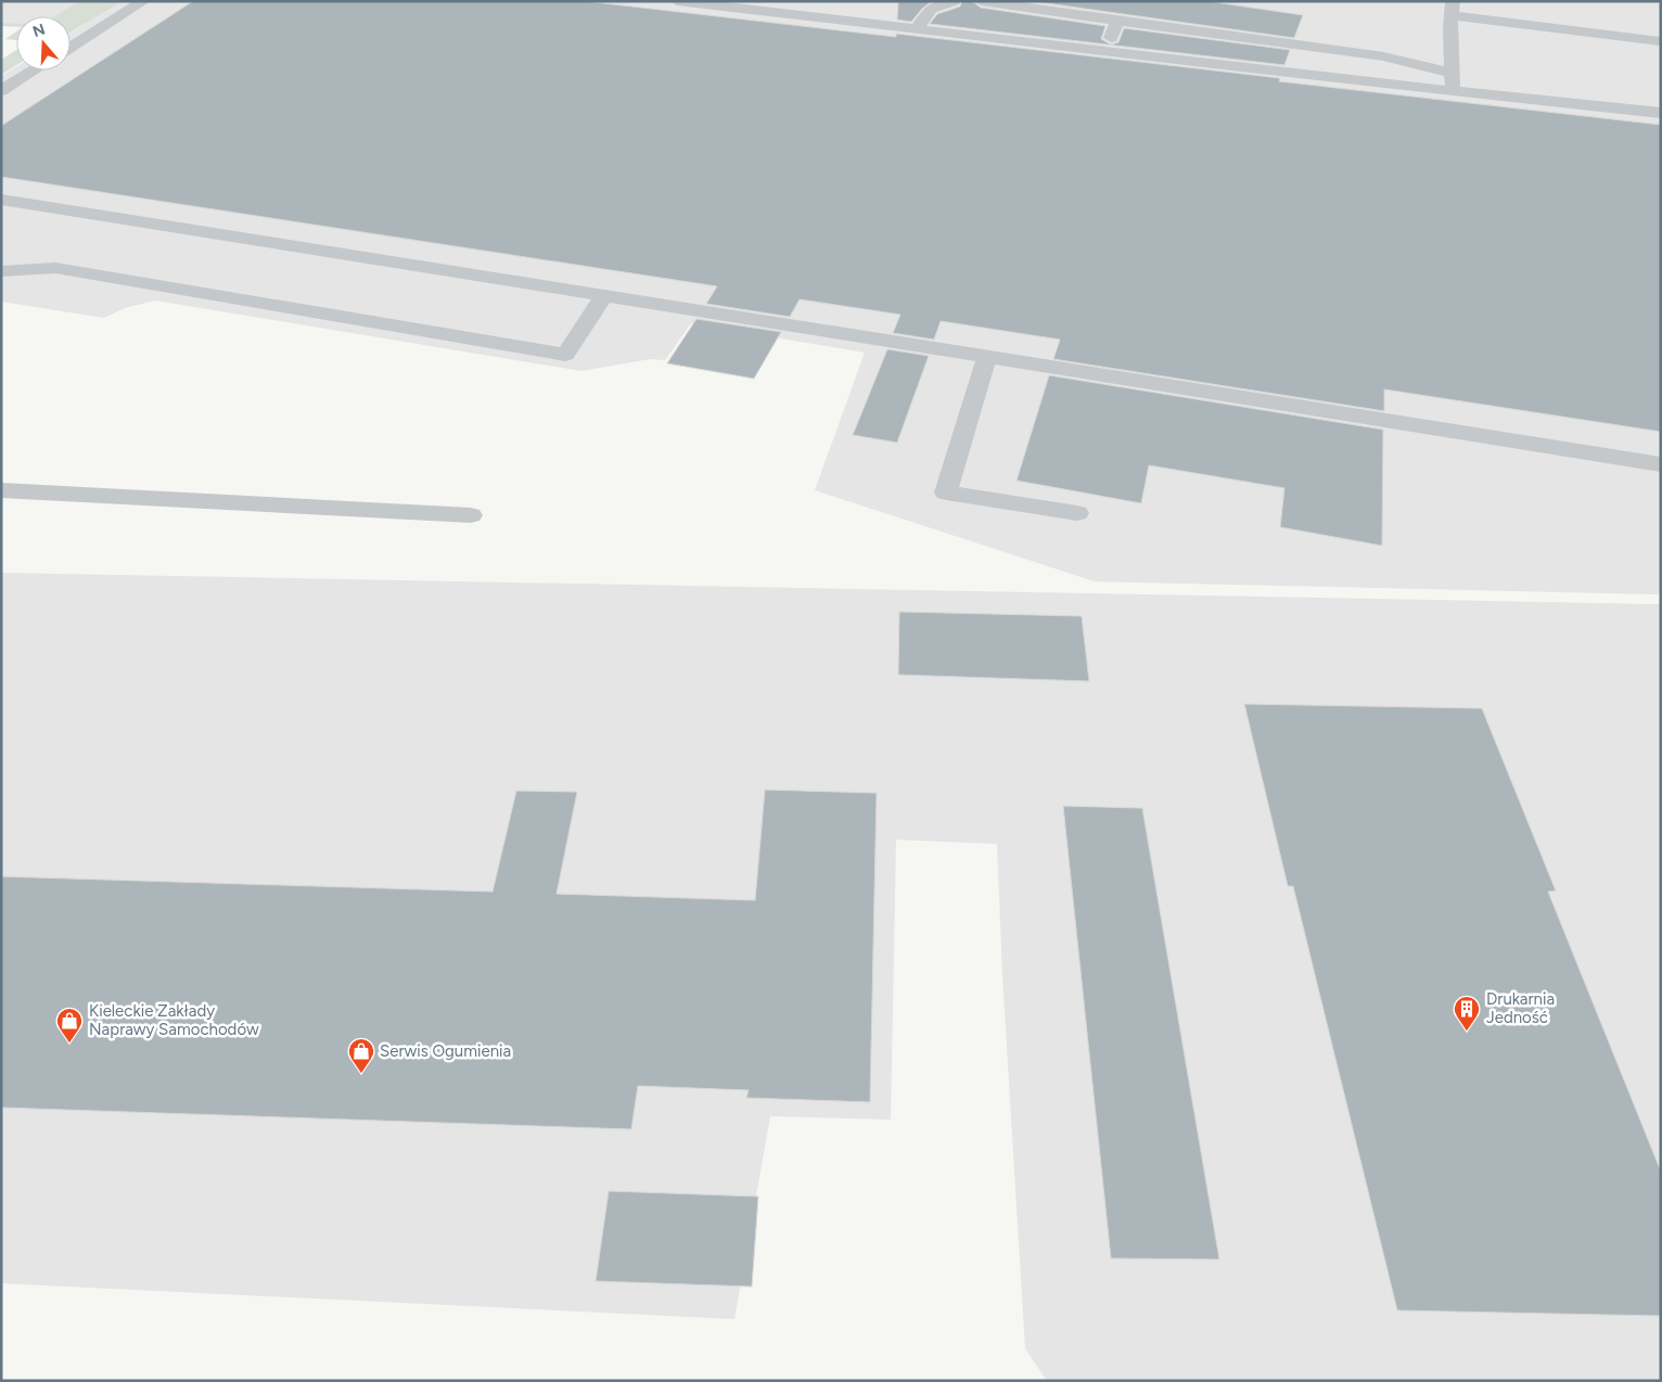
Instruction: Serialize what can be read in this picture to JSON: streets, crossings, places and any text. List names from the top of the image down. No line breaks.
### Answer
{"places":{"building":["Drukarnia Jedność"],"shop":["Kieleckie Zakłady Naprawy Samochodów","Serwis Ogumienia"]},"north":"top"}
